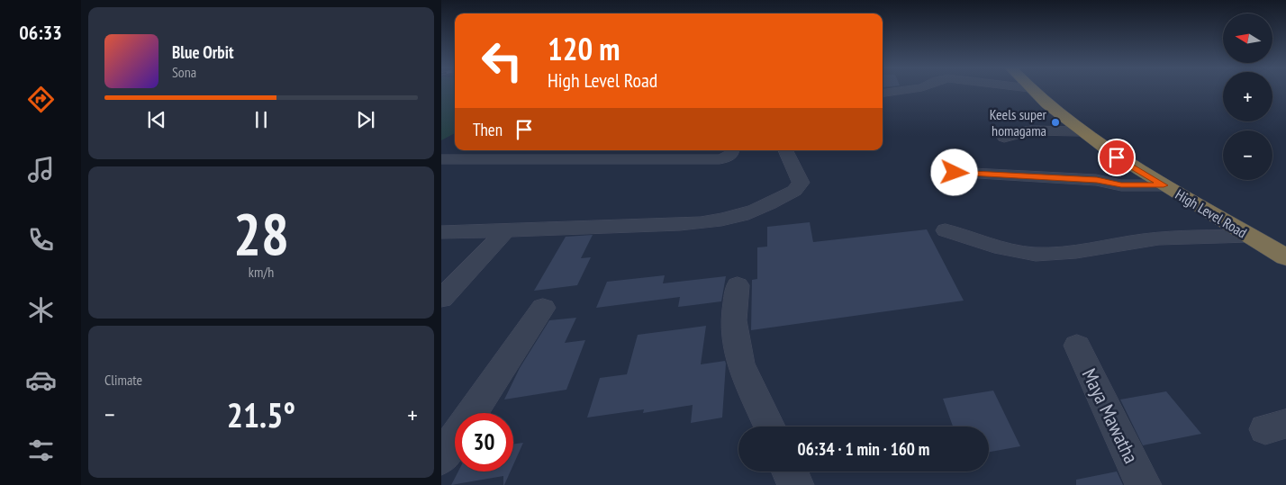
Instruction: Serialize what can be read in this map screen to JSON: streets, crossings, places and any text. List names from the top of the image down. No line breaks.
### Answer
{"streets":{"highway":["High Level Road"],"street":["Maya Mawatha"]},"places":["Keels super homagama"],"north":"left","page":{"tabs":"06:33","map_buttons":["+","−"],"turn":["120 m","High Level Road"],"song":["Blue Orbit","Sona"],"then":"Then","tile":[["28","km/h"],"Climate"],"heat":["−","21.5°","+"],"limit":"30","trip":"06:34 · 1 min · 160 m"}}
